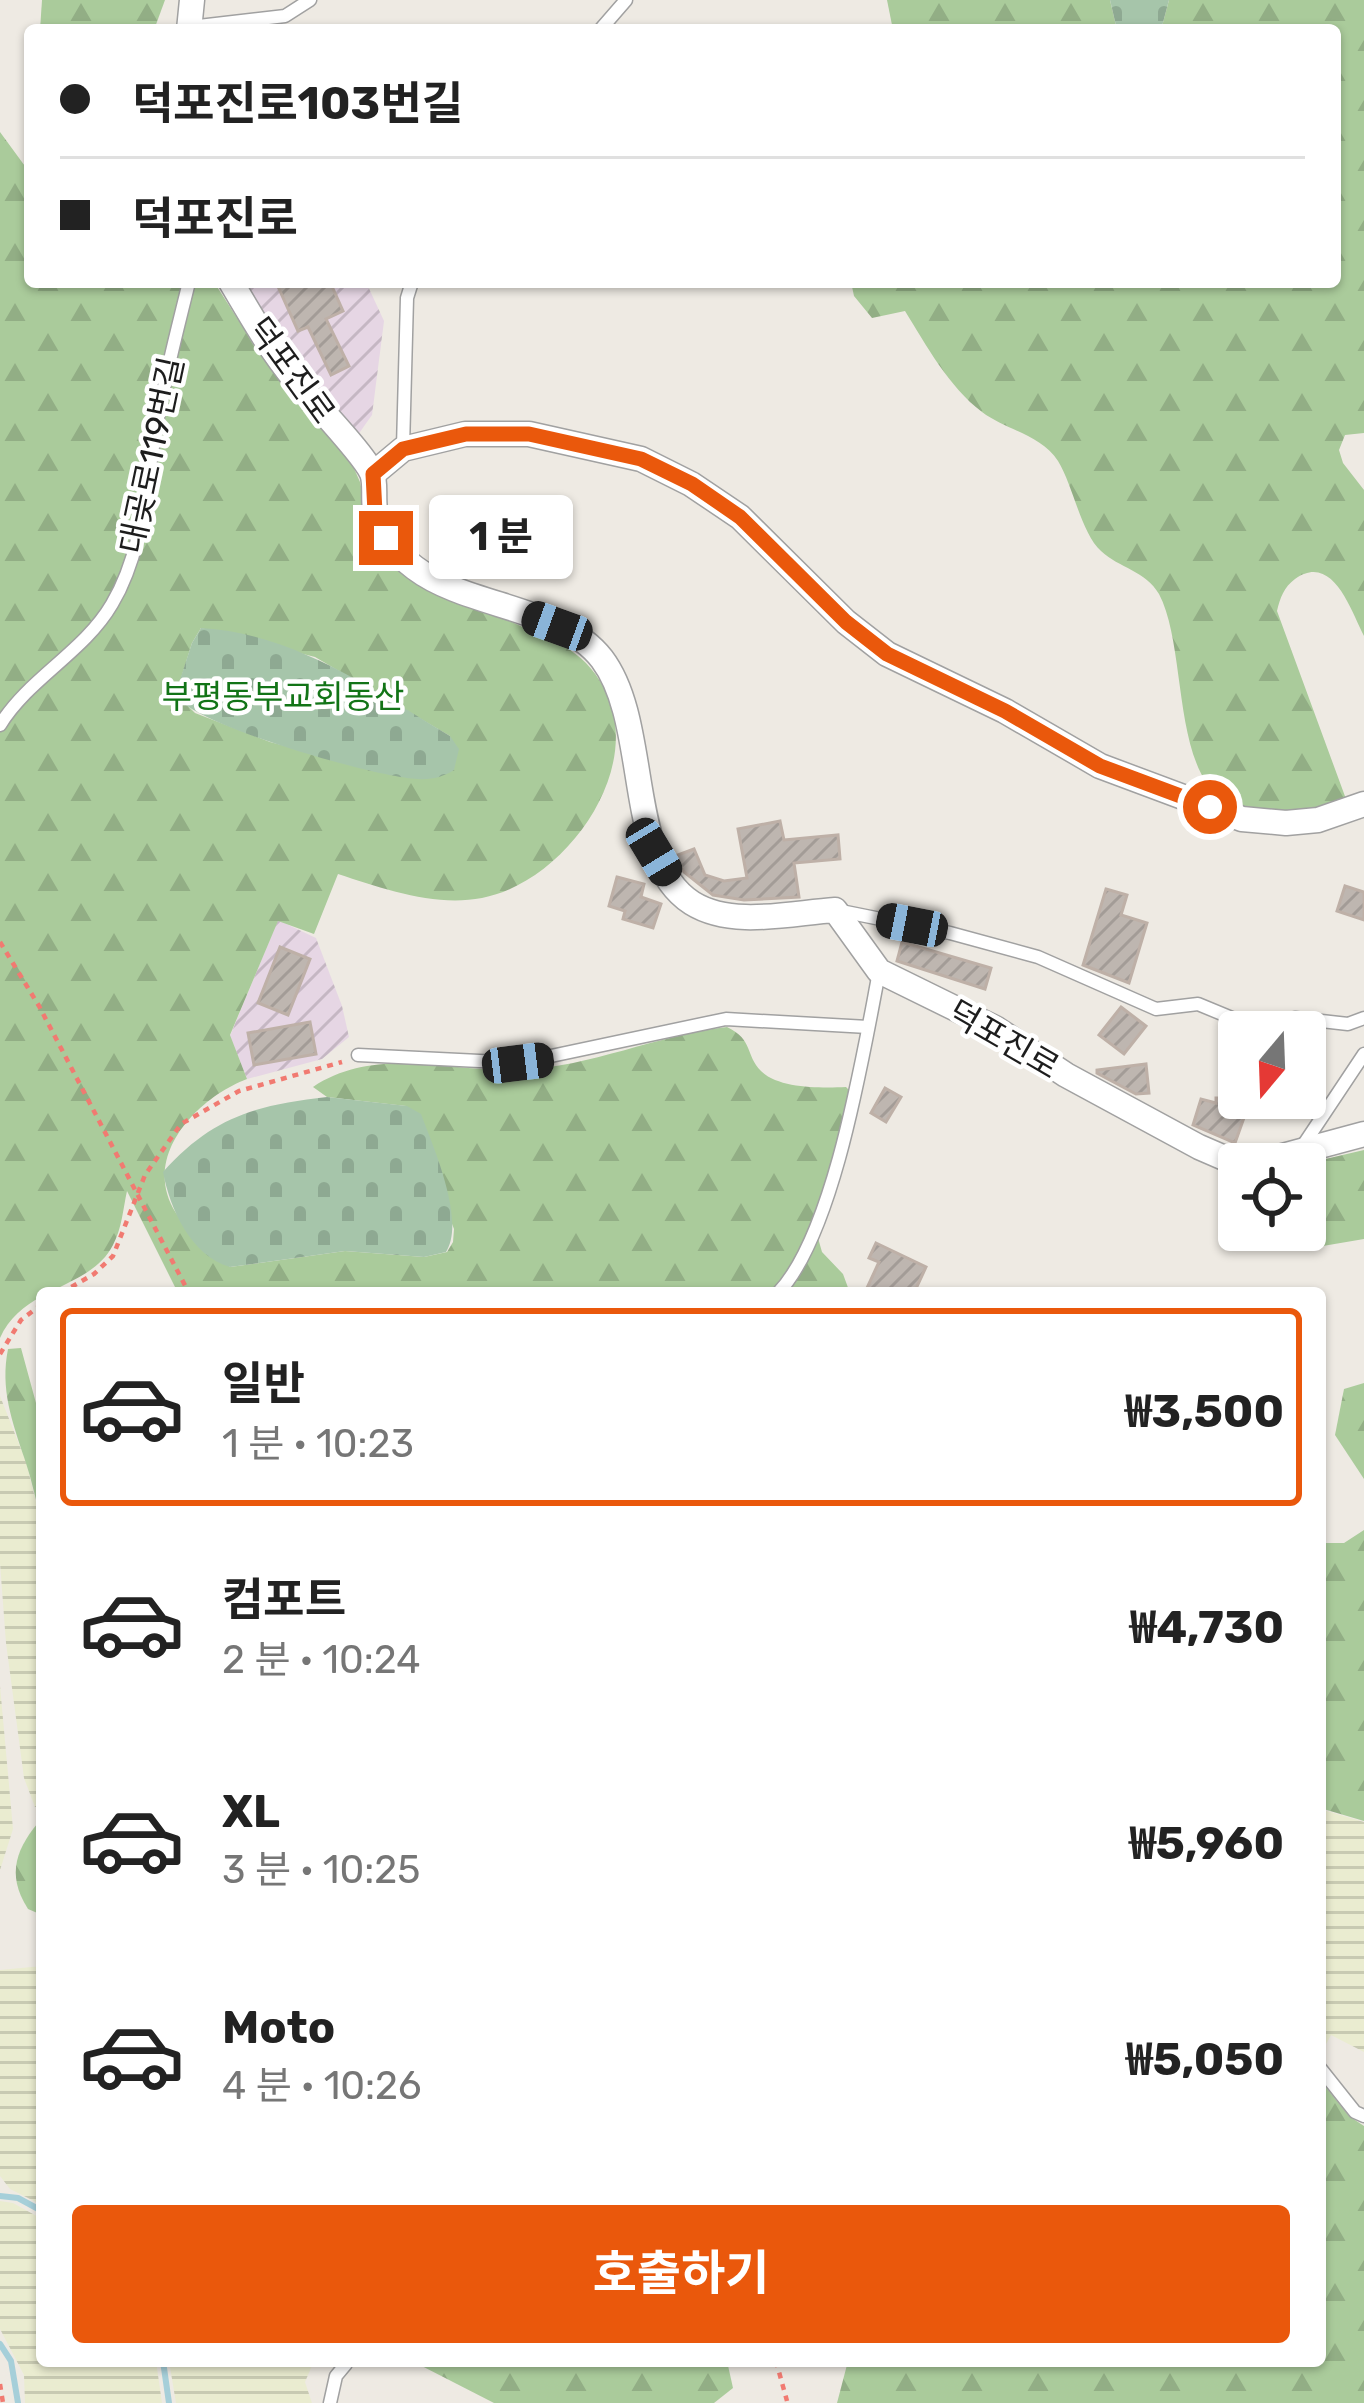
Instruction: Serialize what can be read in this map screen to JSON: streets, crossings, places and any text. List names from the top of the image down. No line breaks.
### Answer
{"streets":{"street":["덕포진로"],"lane":["대곶로119번길"]},"parks":["부평동부교회동산"],"north":"bottom","page":{"banner":["덕포진로103번길","덕포진로"],"bubble":"1 분","list":[{"name":"일반","note":"1 분 · 10:23","value":"₩3,500"},{"name":"컴포트","note":"2 분 · 10:24","value":"₩4,730"},{"name":"XL","note":"3 분 · 10:25","value":"₩5,960"},{"name":"Moto","note":"4 분 · 10:26","value":"₩5,050"}],"buttons":"호출하기"}}
